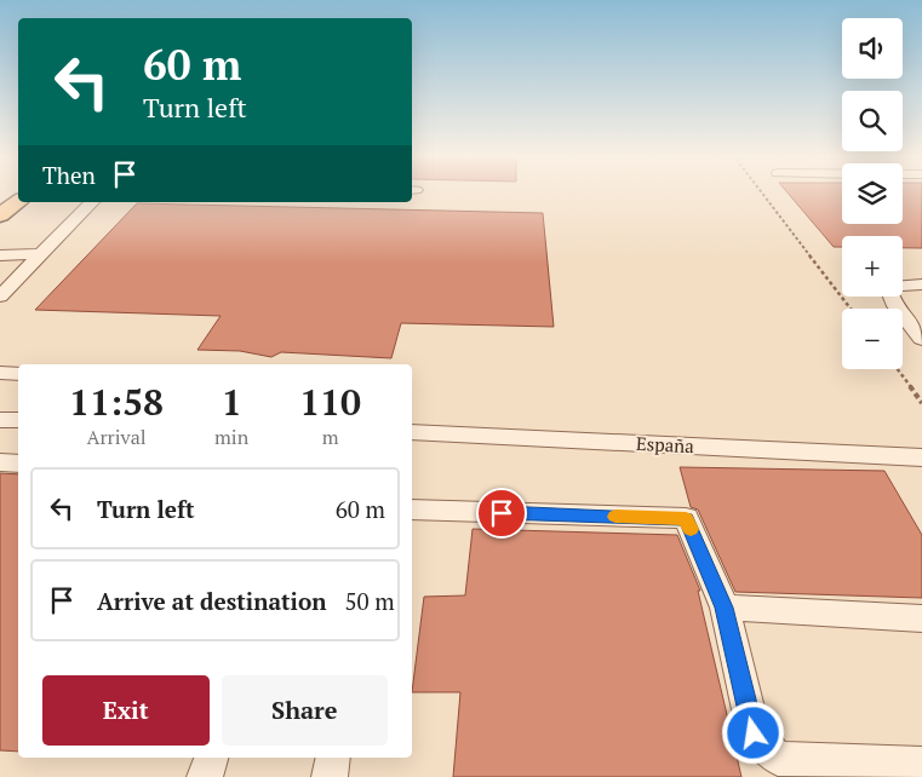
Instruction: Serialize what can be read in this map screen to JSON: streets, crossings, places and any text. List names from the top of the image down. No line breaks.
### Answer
{"streets":{"street":["España"]},"page":{"map_buttons":["+","−"],"turn":["60 m","Turn left"],"then":"Then","eta":["11:58","Arrival","1","min","110","m"],"list":[{"name":"Turn left","value":"60 m"},{"name":"Arrive at destination","value":"50 m"}],"buttons":["Exit","Share"]}}
